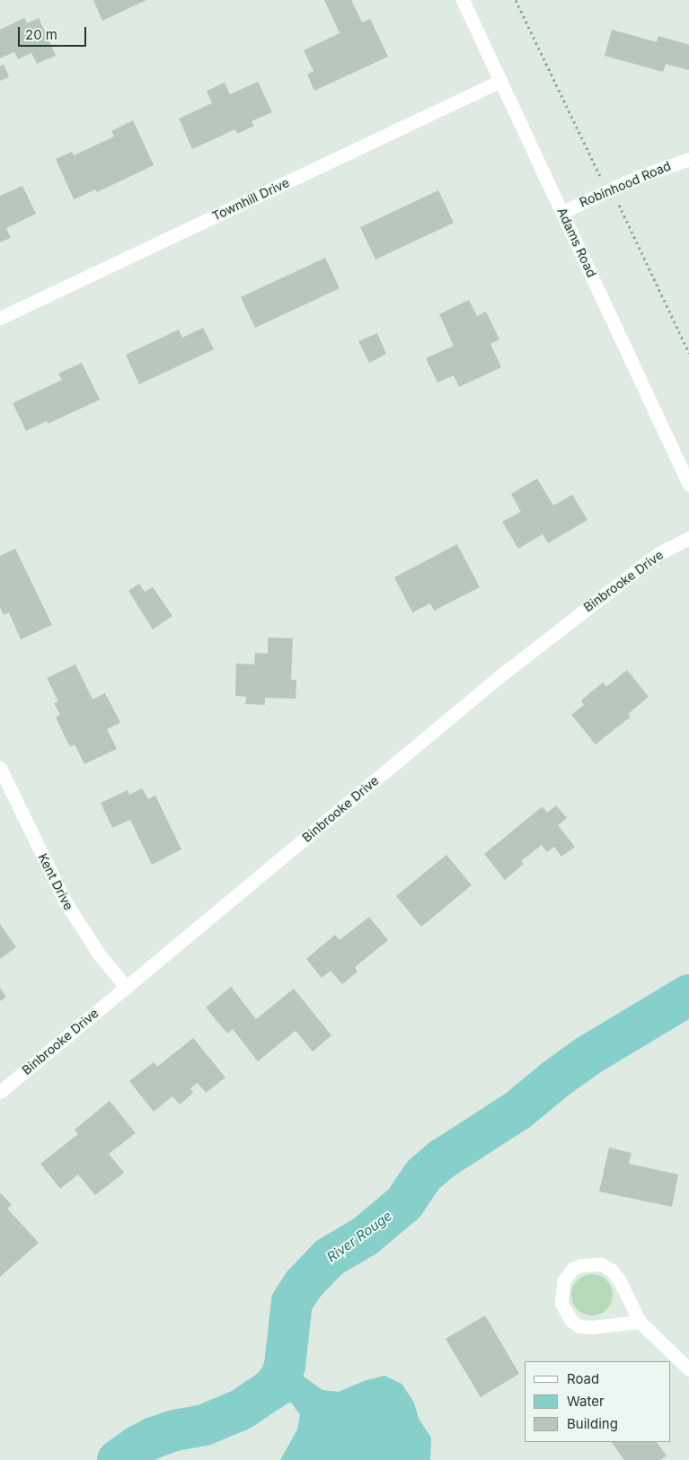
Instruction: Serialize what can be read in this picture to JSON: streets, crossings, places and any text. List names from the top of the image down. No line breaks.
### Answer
{"streets":{"street":["Robinhood Road","Townhill Drive","Adams Road","Binbrooke Drive","Kent Drive"]},"crossings":[["Robinhood Road","Adams Road"],["Townhill Drive","Adams Road"],["Binbrooke Drive","Kent Drive"]],"water":["River Rouge"],"legend":["Road","Water","Building"],"scale_bar":"20 m"}
